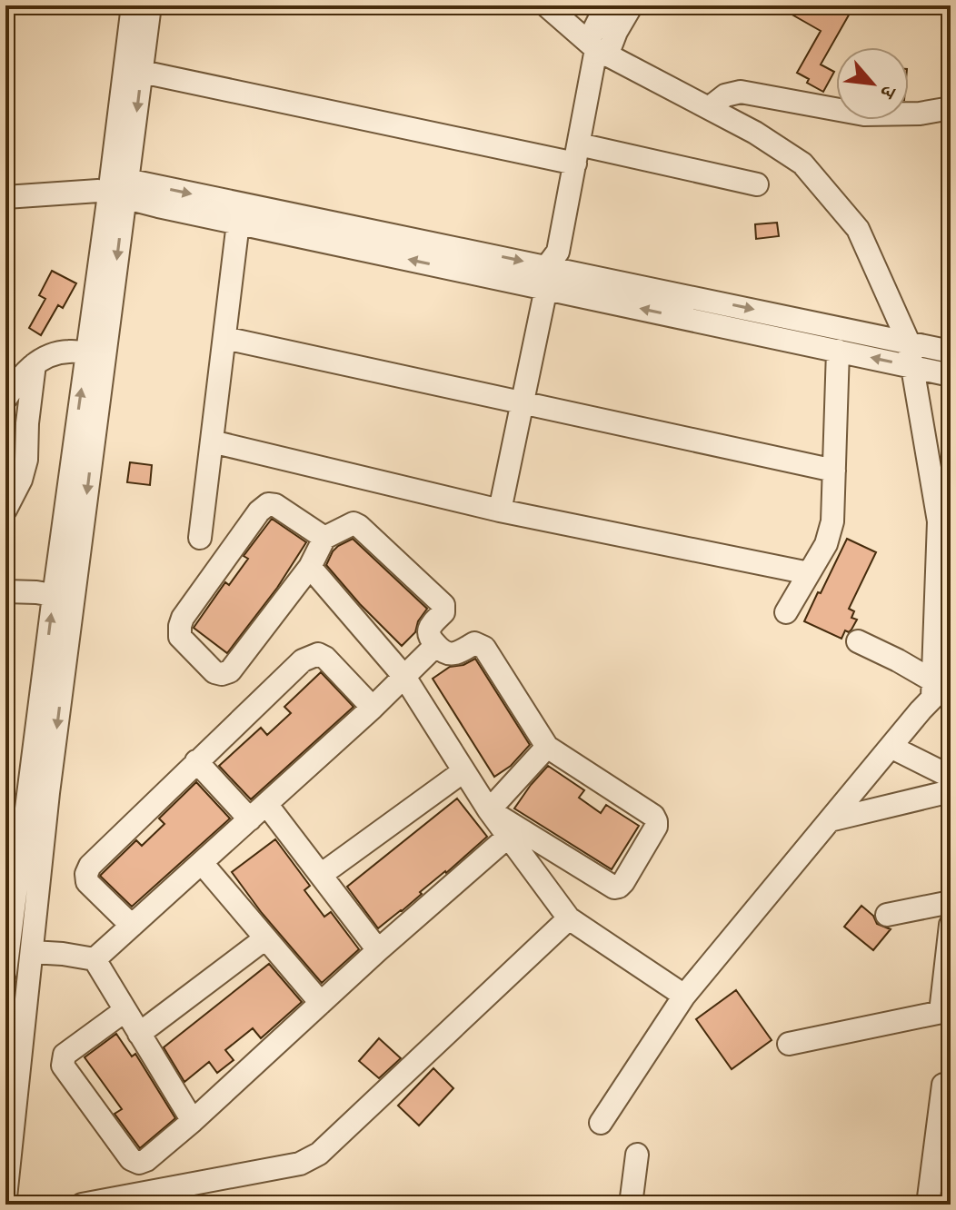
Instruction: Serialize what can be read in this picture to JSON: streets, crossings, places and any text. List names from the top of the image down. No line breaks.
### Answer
{"north":"bottom right"}
